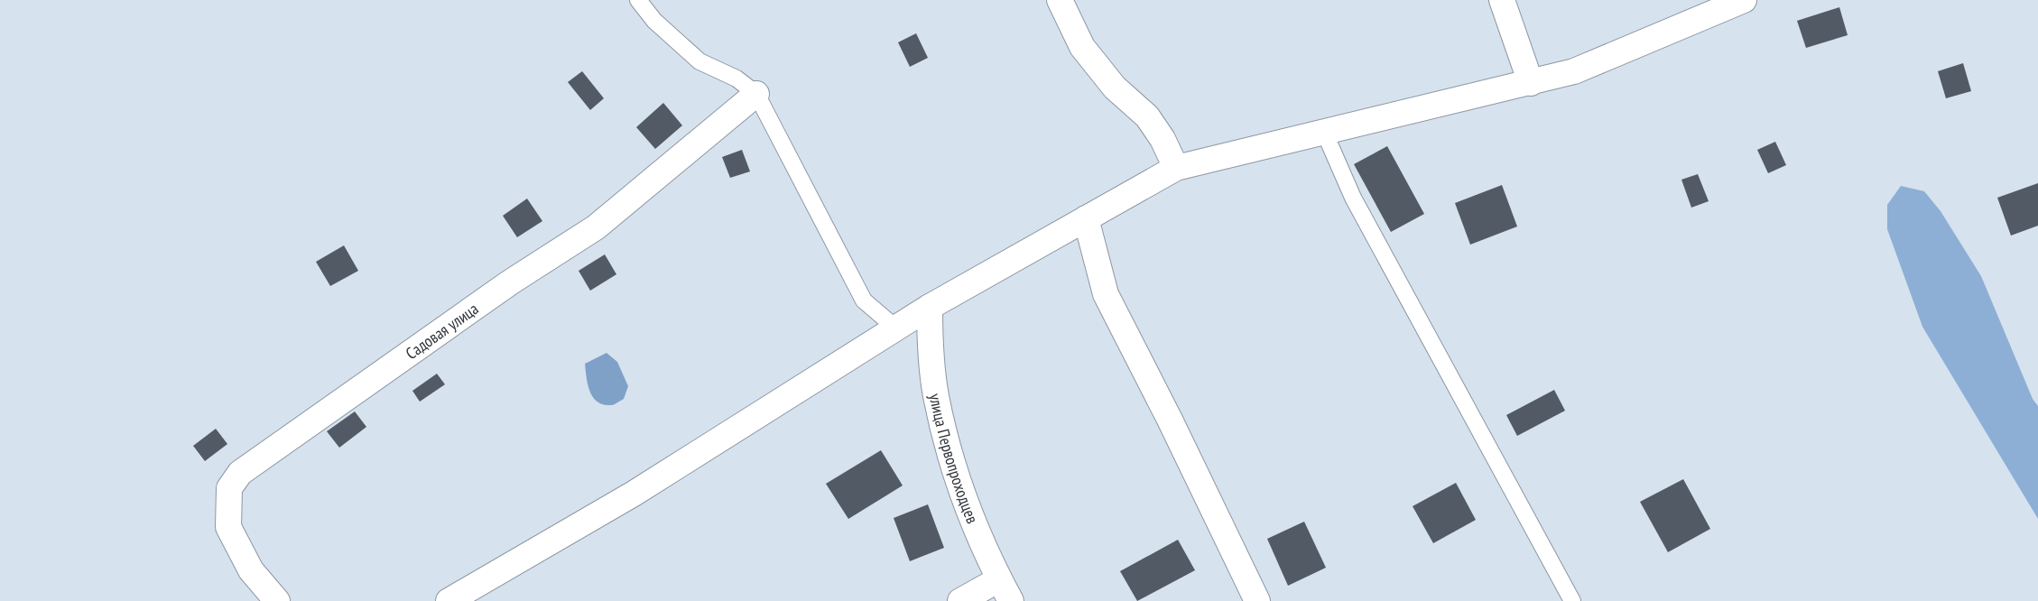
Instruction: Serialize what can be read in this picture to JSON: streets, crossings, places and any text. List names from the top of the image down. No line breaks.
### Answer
{"streets":{"street":["Садовая улица","улица Первопроходцев"]}}
